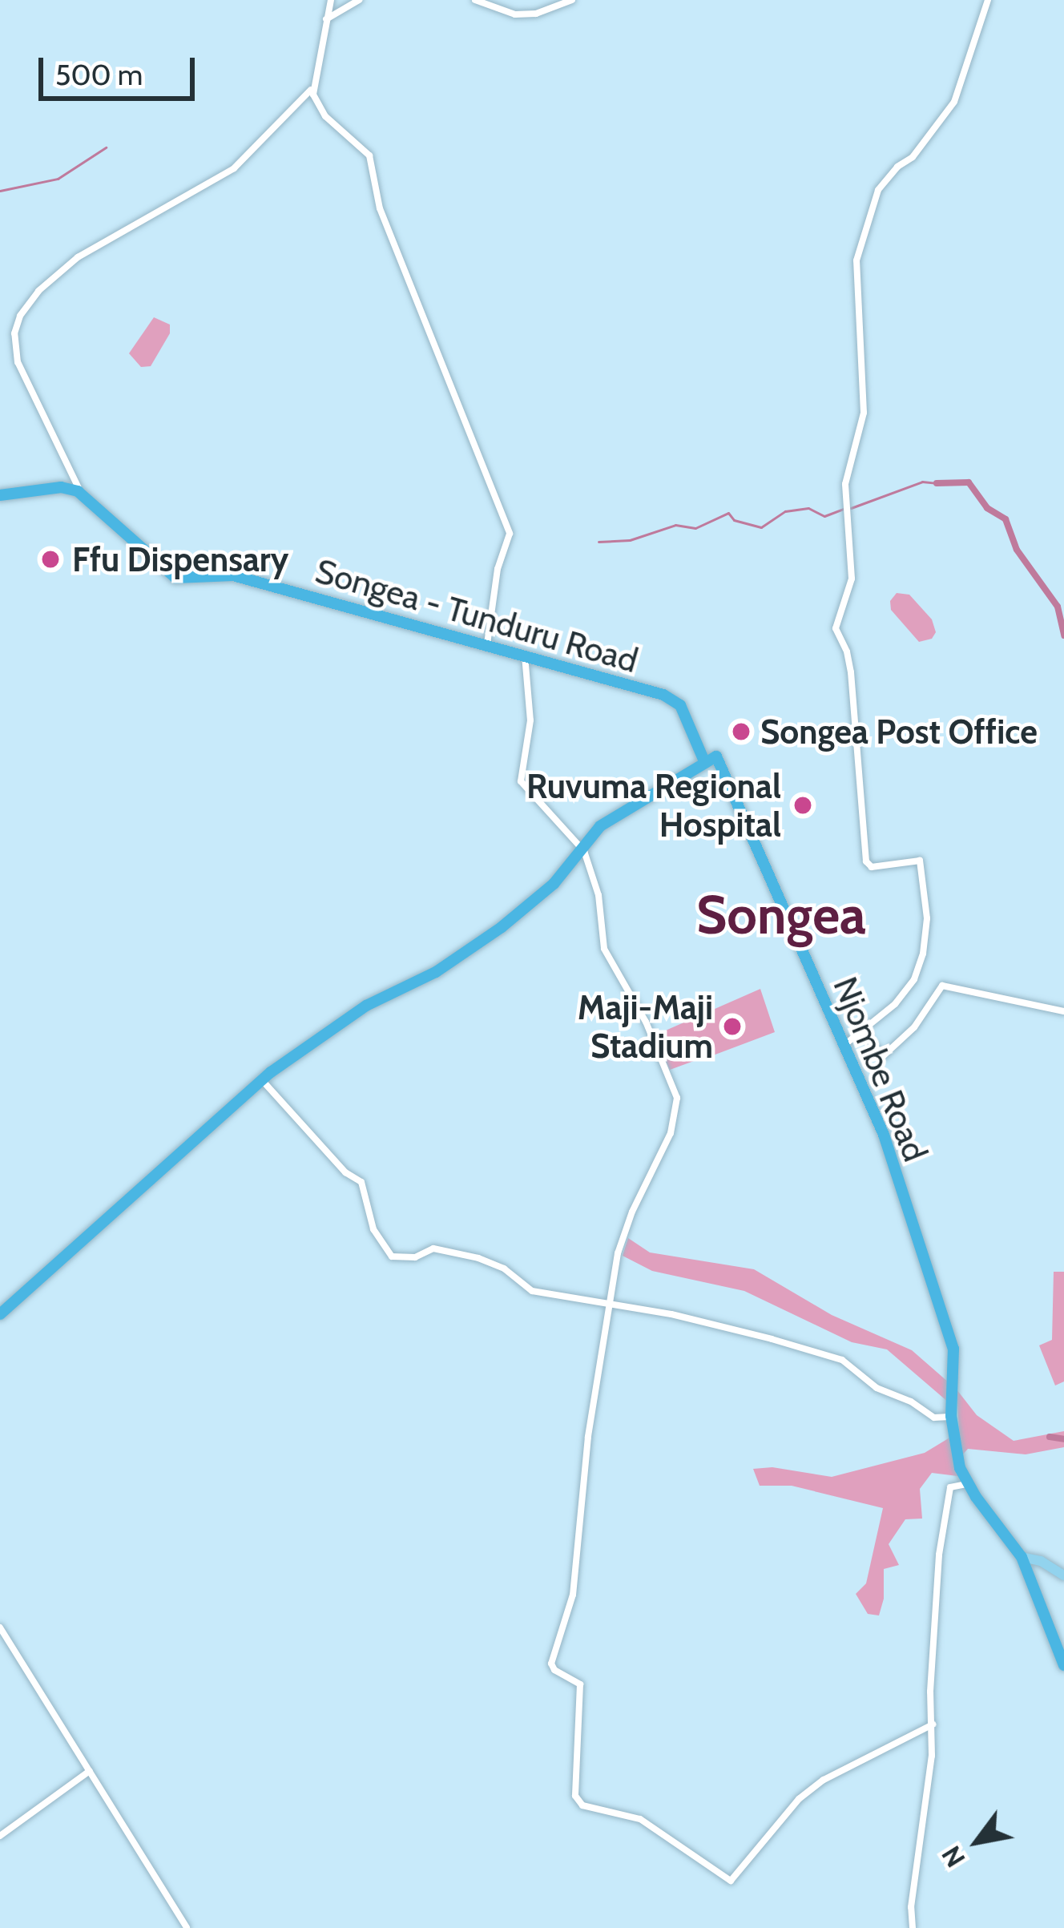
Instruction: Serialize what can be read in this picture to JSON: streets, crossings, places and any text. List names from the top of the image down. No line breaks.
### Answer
{"streets":{"highway":["Songea - Tunduru Road","Njombe Road"]},"crossings":[["Songea - Tunduru Road","Njombe Road"]],"districts":["Songea"],"places":["Ffu Dispensary","Songea Post Office","Ruvuma Regional Hospital","Maji-Maji Stadium"],"scale_bar":"500 m","north":"bottom left"}
